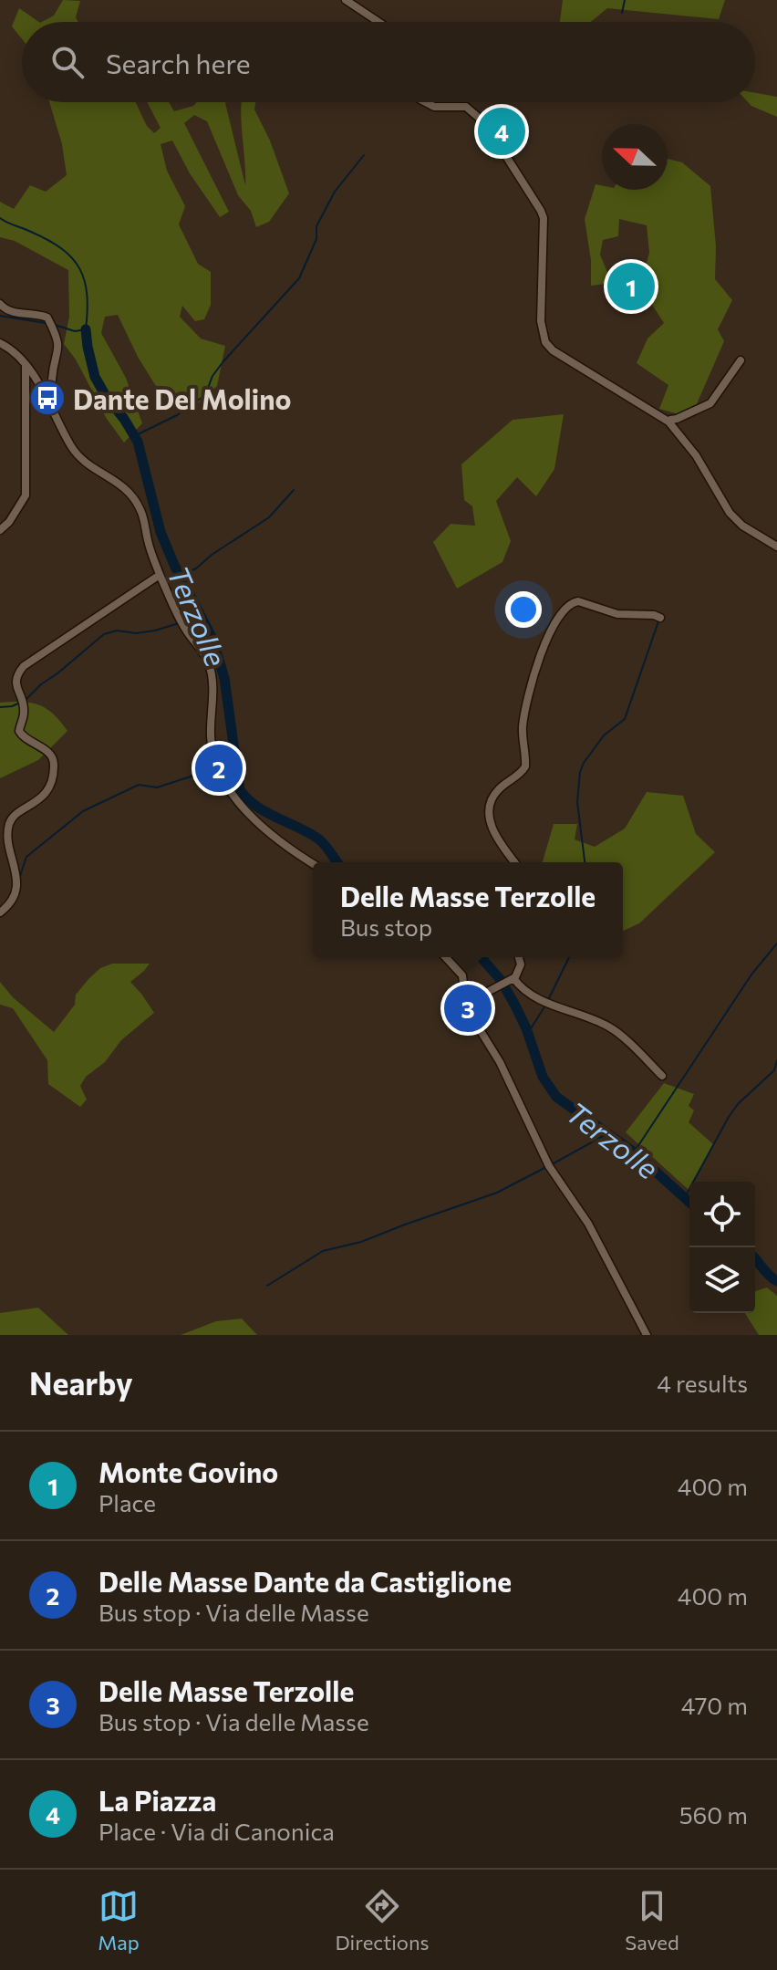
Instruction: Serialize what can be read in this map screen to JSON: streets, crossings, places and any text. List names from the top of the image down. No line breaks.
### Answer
{"water":["Terzolle"],"places":{"bus stop":["Dante Del Molino"]},"north":"left","page":{"search":"Search here","pins":["4","1","2","3"],"popup":["Delle Masse Terzolle","Bus stop"],"heading":["Nearby","4 results"],"list":[{"mark":"1","name":"Monte Govino","note":"Place","value":"400 m"},{"mark":"2","name":"Delle Masse Dante da Castiglione","note":"Bus stop · Via delle Masse","value":"400 m"},{"mark":"3","name":"Delle Masse Terzolle","note":"Bus stop · Via delle Masse","value":"470 m"},{"mark":"4","name":"La Piazza","note":"Place · Via di Canonica","value":"560 m"}],"nav":["Map","Directions","Saved"]}}
